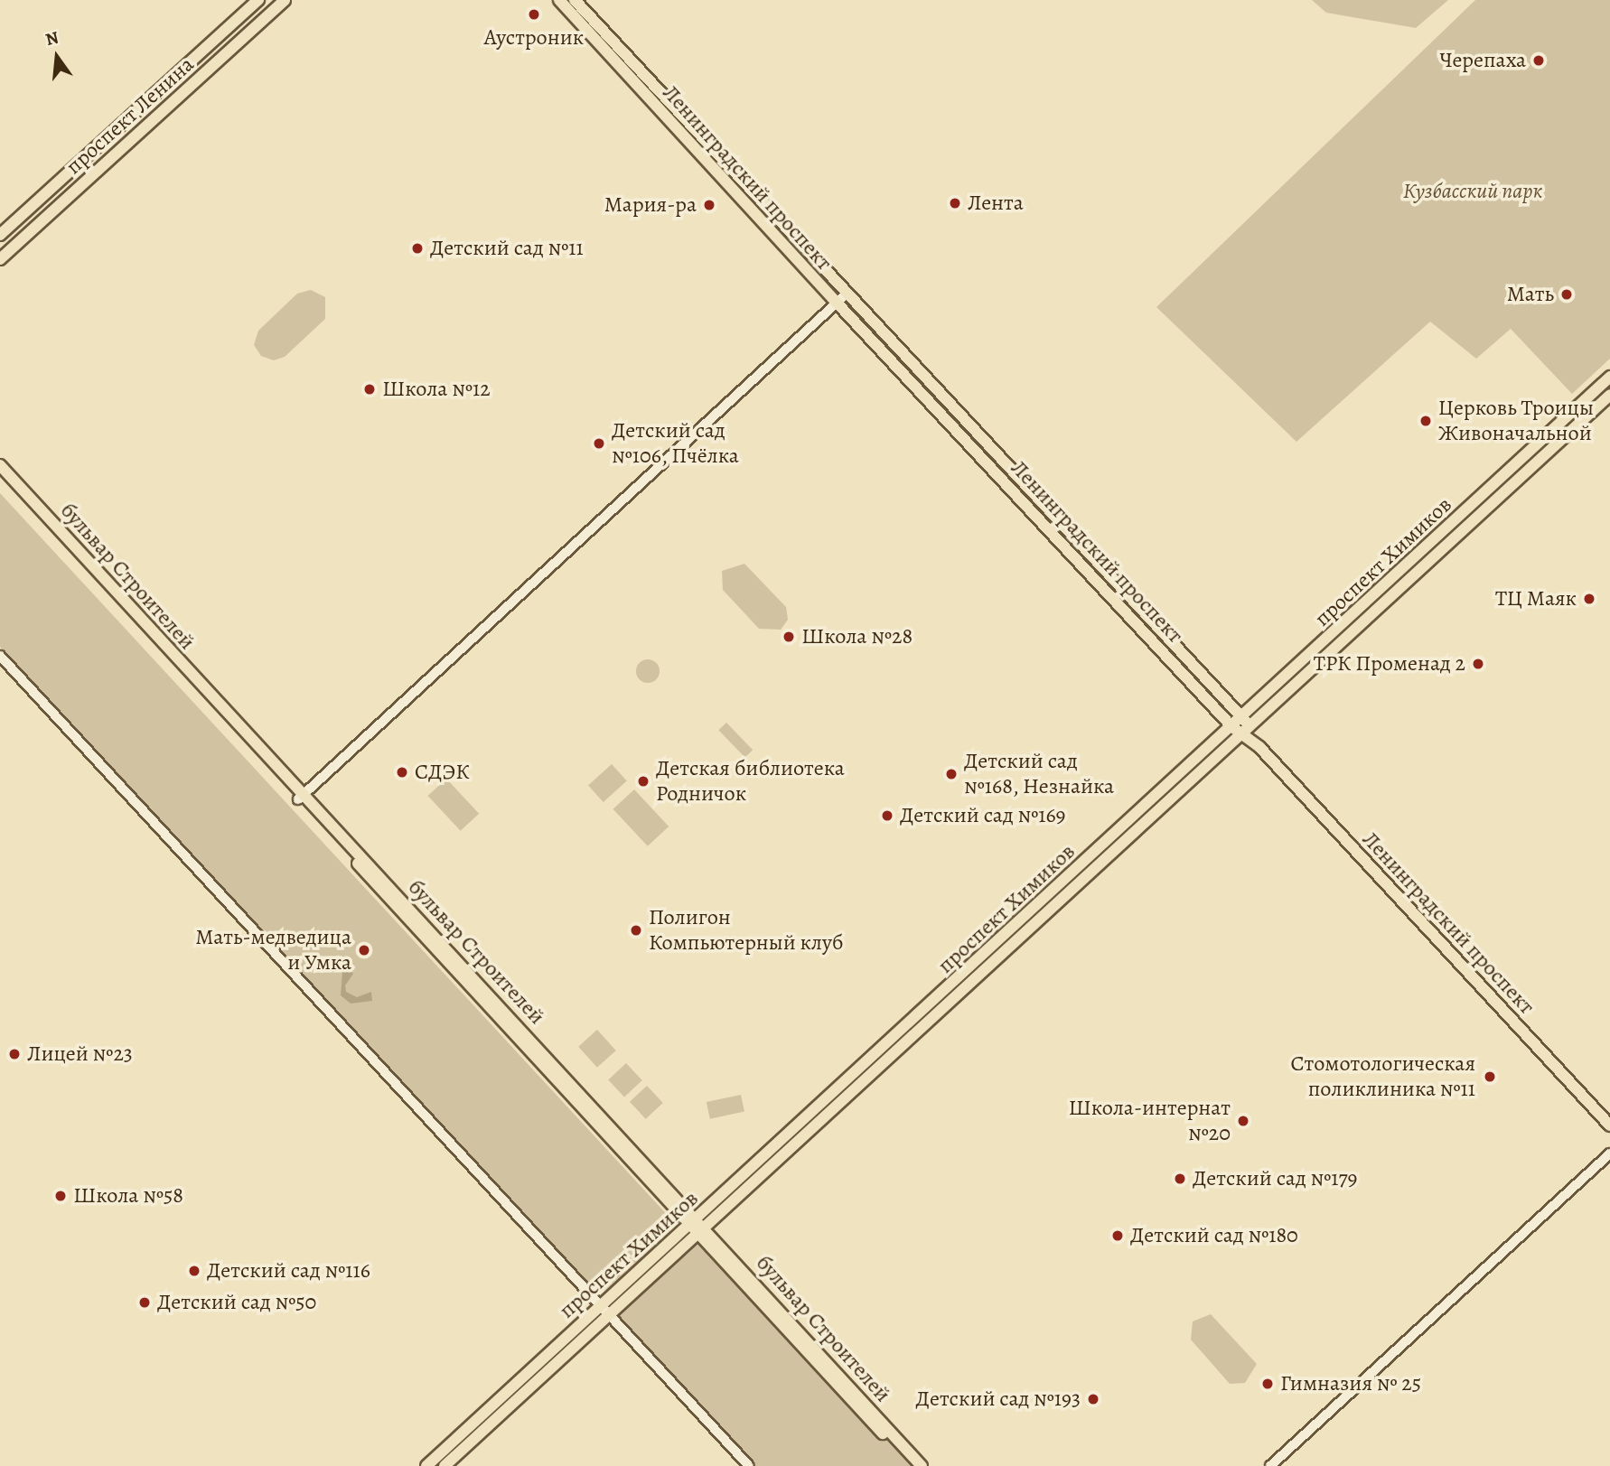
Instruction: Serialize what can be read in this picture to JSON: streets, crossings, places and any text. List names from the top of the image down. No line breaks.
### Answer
{"streets":{"main road":["проспект Ленина","Ленинградский проспект","проспект Химиков","бульвар Строителей"]},"crossings":[["Ленинградский проспект","проспект Химиков"],["проспект Химиков","бульвар Строителей"]],"parks":["Кузбасский парк"],"places":["Аустроник","Черепаха","Лента","Мария-ра","Детский сад №11","Мать","Школа №12","Церковь Троицы Живоначальной","Детский сад №106, Пчёлка","ТЦ Маяк","Школа №28","ТРК Променад 2","СДЭК","Детский сад №168, Незнайка","Детская библиотека Родничок","Детский сад №169","Полигон Компьютерный клуб","Мать-медведица и Умка","Лицей №23","Стомотологическая поликлиника №11","Школа-интернат №20","Детский сад №179","Школа №58","Детский сад №180","Детский сад №116","Детский сад №50","Гимназия № 25","Детский сад №193"],"north":"top"}
